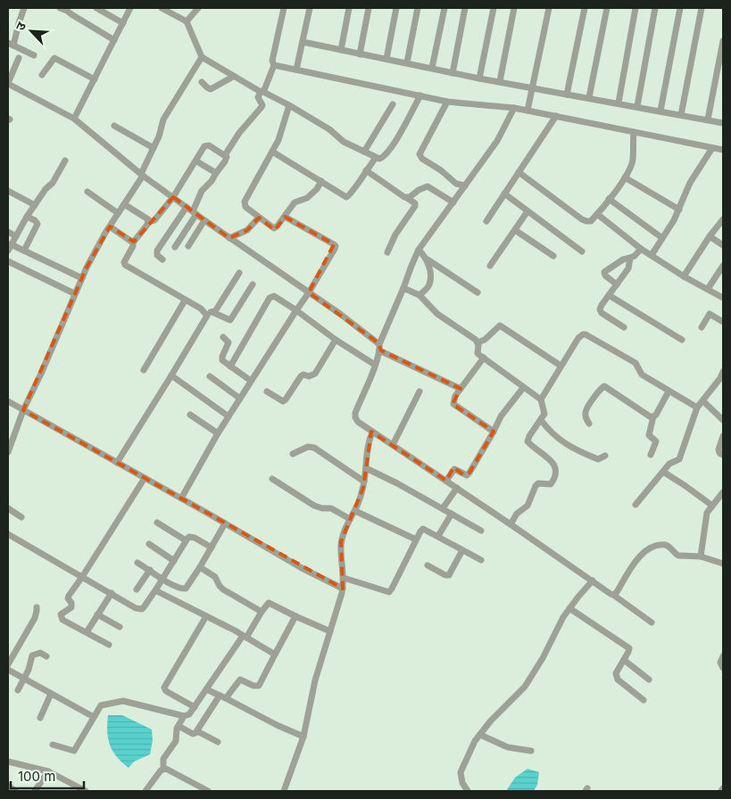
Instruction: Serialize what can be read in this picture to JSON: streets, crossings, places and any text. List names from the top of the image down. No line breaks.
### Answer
{"scale_bar":"100 m","north":"top left"}
